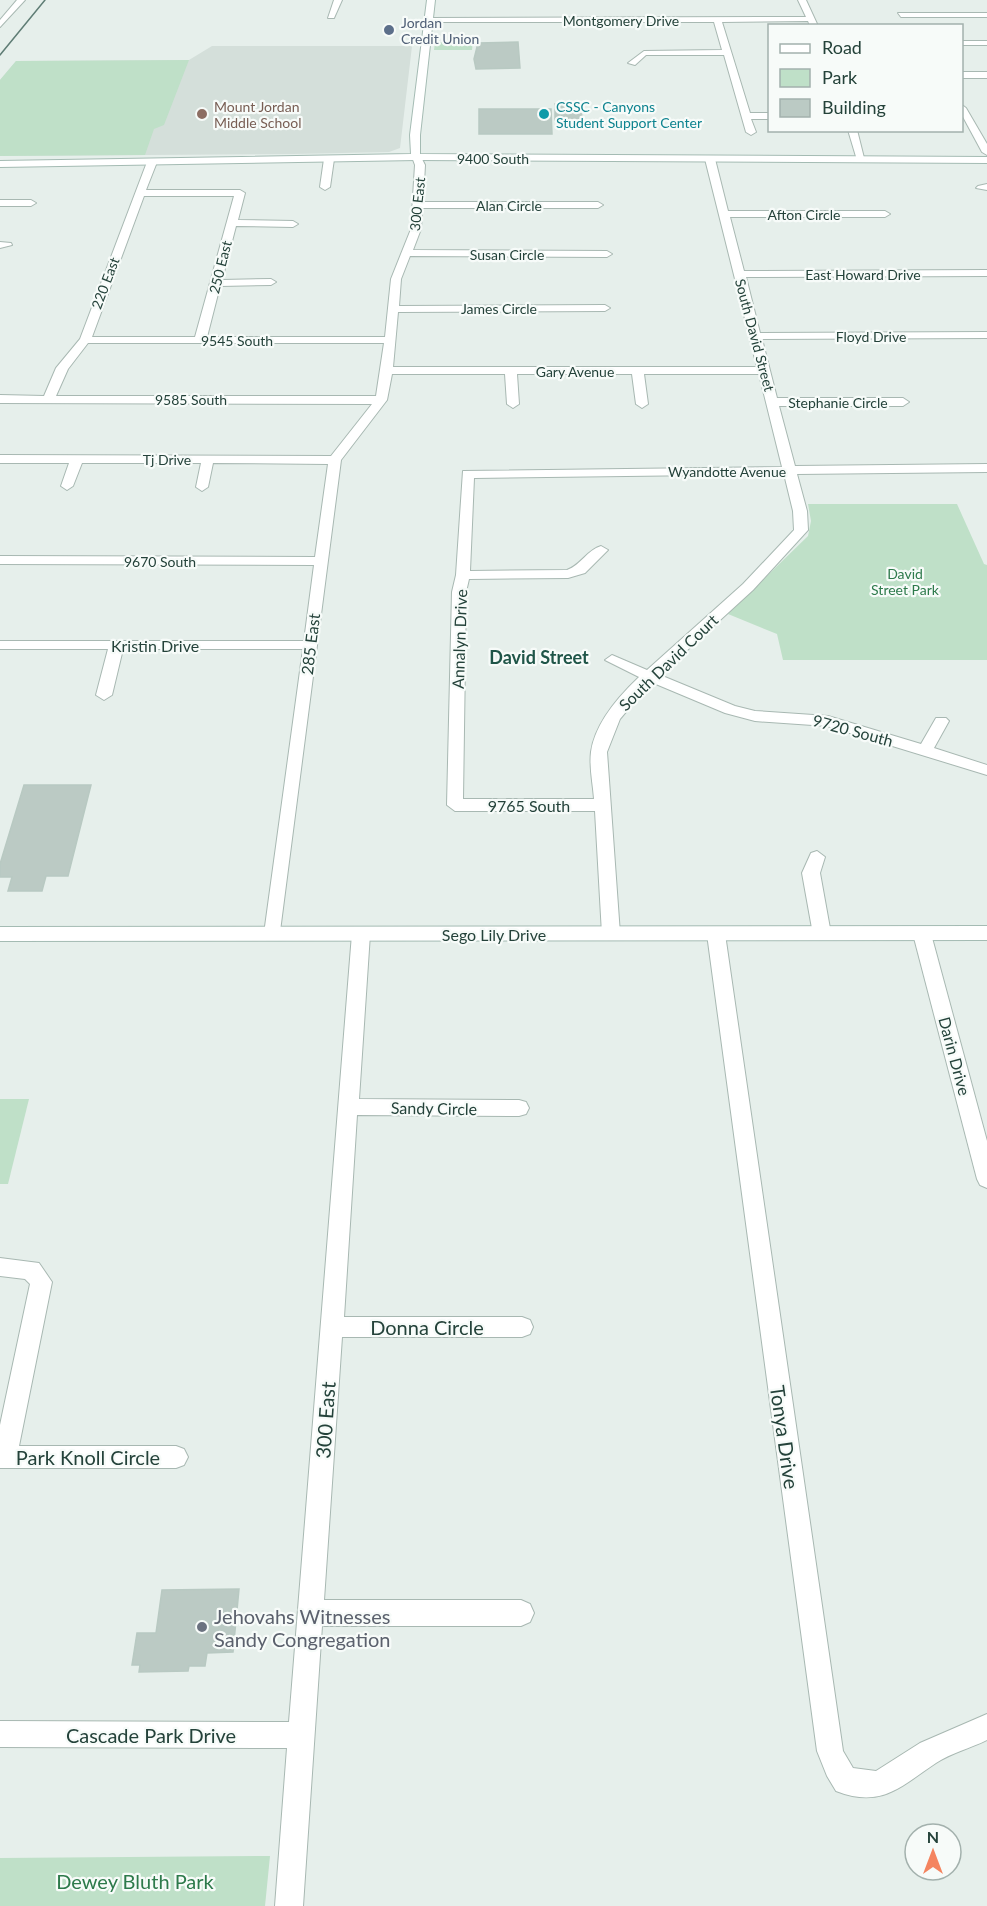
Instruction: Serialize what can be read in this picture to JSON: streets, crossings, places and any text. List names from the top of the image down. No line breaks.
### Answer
{"streets":{"street":["Montgomery Drive","9400 South","300 East","Alan Circle","Afton Circle","Susan Circle","250 East","East Howard Drive","220 East","James Circle","South David Street","Floyd Drive","9545 South","Gary Avenue","9585 South","Stephanie Circle","Tj Drive","Wyandotte Avenue","9670 South","Annalyn Drive","285 East","Kristin Drive","South David Court","9720 South","9765 South","Sego Lily Drive","Darin Drive","Sandy Circle","Donna Circle","Tonya Drive","Park Knoll Circle","Cascade Park Drive"]},"crossings":[["Montgomery Drive","300 East"],["9400 South","300 East"],["9400 South","220 East"],["9400 South","South David Street"],["300 East","Alan Circle"],["300 East","Susan Circle"],["300 East","James Circle"],["300 East","9545 South"],["300 East","Gary Avenue"],["300 East","285 East"],["300 East","Sego Lily Drive"],["300 East","Sandy Circle"],["300 East","Donna Circle"],["300 East","Cascade Park Drive"],["Afton Circle","South David Street"],["250 East","220 East"],["250 East","9545 South"],["East Howard Drive","South David Street"],["220 East","9545 South"],["220 East","9585 South"],["South David Street","Floyd Drive"],["South David Street","Gary Avenue"],["South David Street","Stephanie Circle"],["South David Street","Wyandotte Avenue"],["South David Street","South David Court"],["Gary Avenue","285 East"],["9585 South","285 East"],["Tj Drive","285 East"],["Wyandotte Avenue","Annalyn Drive"],["9670 South","285 East"],["Annalyn Drive","9765 South"],["285 East","Kristin Drive"],["285 East","Sego Lily Drive"],["South David Court","9720 South"],["South David Court","9765 South"],["Sego Lily Drive","Darin Drive"],["Sego Lily Drive","Tonya Drive"]],"districts":["David Street"],"parks":["David Street Park","Dewey Bluth Park"],"places":["Jordan Credit Union","Mount Jordan Middle School","CSSC - Canyons Student Support Center","Jehovahs Witnesses Sandy Congregation"],"legend":["Road","Park","Building"],"north":"top"}
